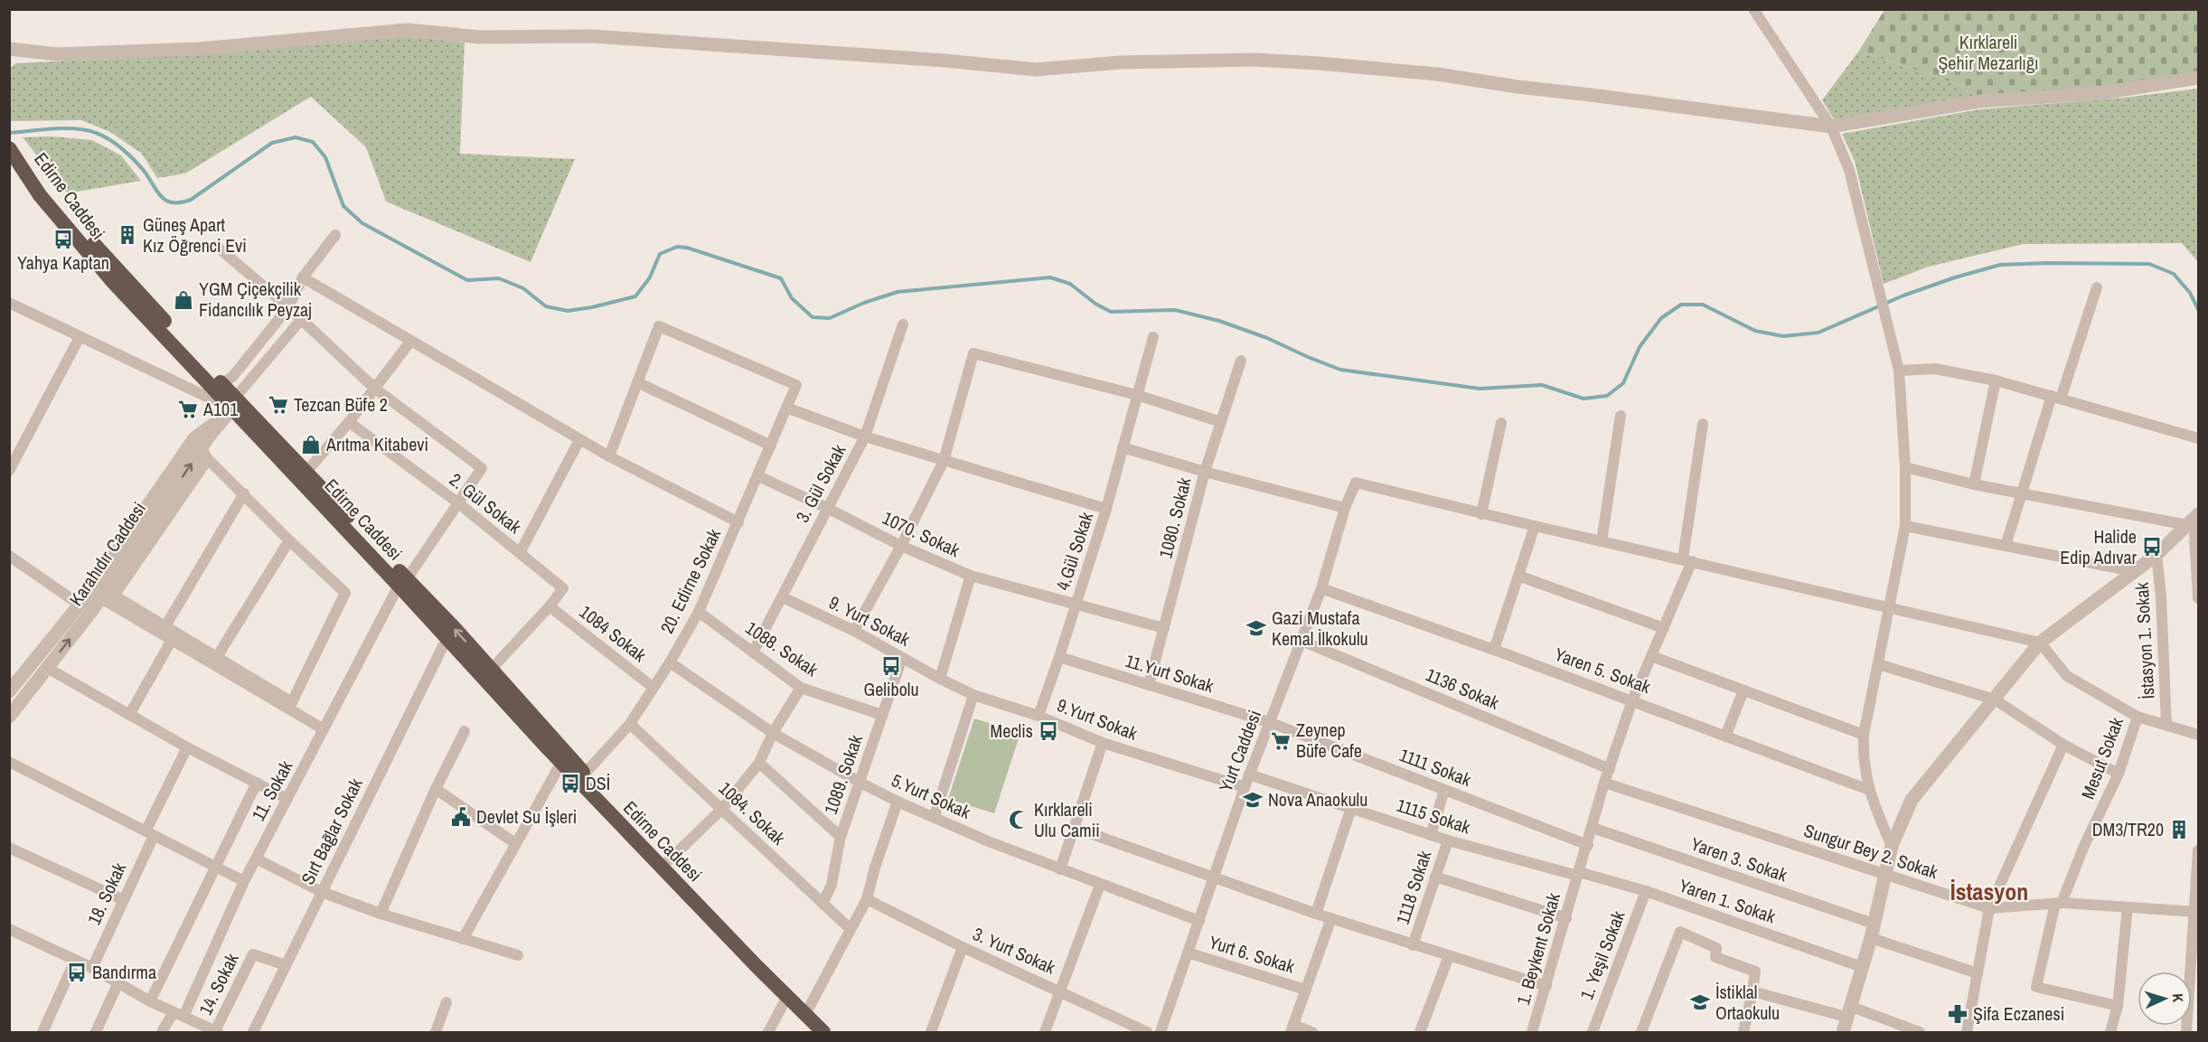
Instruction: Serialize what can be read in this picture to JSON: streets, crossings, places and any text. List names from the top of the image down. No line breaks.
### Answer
{"streets":{"highway":["Edirne Caddesi"],"street":["3. Gül Sokak","2. Gül Sokak","1080. Sokak","1070. Sokak","4.Gül Sokak","Karahıdır Caddesi","20. Edirne Sokak","9. Yurt Sokak","1084 Sokak","İstasyon 1. Sokak","1088. Sokak","Yaren 5. Sokak","11.Yurt Sokak","1136 Sokak","9.Yurt Sokak","Yurt Caddesi","Mesut Sokak","1111 Sokak","1089. Sokak","11. Sokak","5.Yurt Sokak","1084. Sokak","1115 Sokak","Sırt Bağlar Sokak","Sungur Bey 2. Sokak","Yaren 3. Sokak","1118 Sokak","18. Sokak","Yaren 1. Sokak","1. Beykent Sokak","3. Yurt Sokak","Yurt 6. Sokak","1. Yeşil Sokak","14. Sokak"]},"crossings":[["Edirne Caddesi","2. Gül Sokak"],["Edirne Caddesi","Karahıdır Caddesi"],["Edirne Caddesi","20. Edirne Sokak"],["Edirne Caddesi","11. Sokak"],["3. Gül Sokak","1070. Sokak"],["3. Gül Sokak","9. Yurt Sokak"],["3. Gül Sokak","1088. Sokak"],["2. Gül Sokak","1084 Sokak"],["2. Gül Sokak","11. Sokak"],["1080. Sokak","1070. Sokak"],["1080. Sokak","11.Yurt Sokak"],["1070. Sokak","4.Gül Sokak"],["1070. Sokak","20. Edirne Sokak"],["4.Gül Sokak","11.Yurt Sokak"],["4.Gül Sokak","9.Yurt Sokak"],["20. Edirne Sokak","1084 Sokak"],["20. Edirne Sokak","1088. Sokak"],["20. Edirne Sokak","5.Yurt Sokak"],["20. Edirne Sokak","1084. Sokak"],["9. Yurt Sokak","9.Yurt Sokak"],["9. Yurt Sokak","1089. Sokak"],["1088. Sokak","1089. Sokak"],["Yaren 5. Sokak","Yurt Caddesi"],["Yaren 5. Sokak","1. Beykent Sokak"],["11.Yurt Sokak","Yurt Caddesi"],["11.Yurt Sokak","1111 Sokak"],["1136 Sokak","Yurt Caddesi"],["1136 Sokak","1. Beykent Sokak"],["9.Yurt Sokak","Yurt Caddesi"],["Yurt Caddesi","1111 Sokak"],["Yurt Caddesi","5.Yurt Sokak"],["Yurt Caddesi","1115 Sokak"],["Yurt Caddesi","Yurt 6. Sokak"],["Mesut Sokak","Sungur Bey 2. Sokak"],["1111 Sokak","1. Beykent Sokak"],["1089. Sokak","5.Yurt Sokak"],["1089. Sokak","1084. Sokak"],["1115 Sokak","1118 Sokak"],["1115 Sokak","Yaren 1. Sokak"],["1115 Sokak","1. Beykent Sokak"],["Sırt Bağlar Sokak","14. Sokak"],["Sungur Bey 2. Sokak","1. Beykent Sokak"],["Yaren 3. Sokak","1. Beykent Sokak"],["Yaren 1. Sokak","1. Beykent Sokak"],["Yaren 1. Sokak","1. Yeşil Sokak"]],"districts":["İstasyon"],"parks":["Kırklareli Şehir Mezarlığı"],"places":{"building":["Güneş Apart Kız Öğrenci Evi","DM3/TR20"],"bus stop":["Yahya Kaptan","Halide Edip Adıvar","Gelibolu","Meclis","DSİ","Bandırma"],"shop":["YGM Çiçekçilik Fidancılık Peyzaj","Arıtma Kitabevi"],"supermarket":["Tezcan Büfe 2","A101","Zeynep Büfe Cafe"],"school or university":["Gazi Mustafa Kemal İlkokulu","Nova Anaokulu","İstiklal Ortaokulu"],"public building":["Devlet Su İşleri"],"mosque":["Kırklareli Ulu Camii"],"pharmacy":["Şifa Eczanesi"]},"north":"right"}
